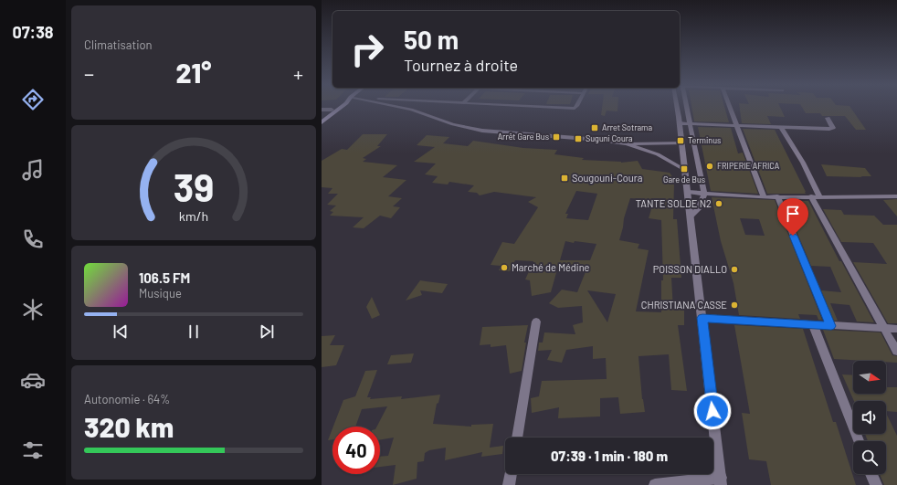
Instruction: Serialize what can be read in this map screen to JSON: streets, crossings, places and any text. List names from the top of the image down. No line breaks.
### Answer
{"places":{"transit":["Arret Sotrama","Arrêt Gare Bus","Suguni Coura","Terminus","Gare de Bus","Sougouni-Coura"],"other":["FRIPERIE AFRICA","TANTE SOLDE N2","Marché de Médine","POISSON DIALLO","CHRISTIANA CASSE"]},"north":"right","page":{"tabs":"07:38","tile":["Climatisation",["Autonomie · 64%","320 km"]],"turn":["50 m","Tournez à droite"],"heat":["−","21°","+"],"song":["106.5 FM","Musique"],"limit":"40","trip":"07:39 · 1 min · 180 m","gauge":["39","km/h"]}}
